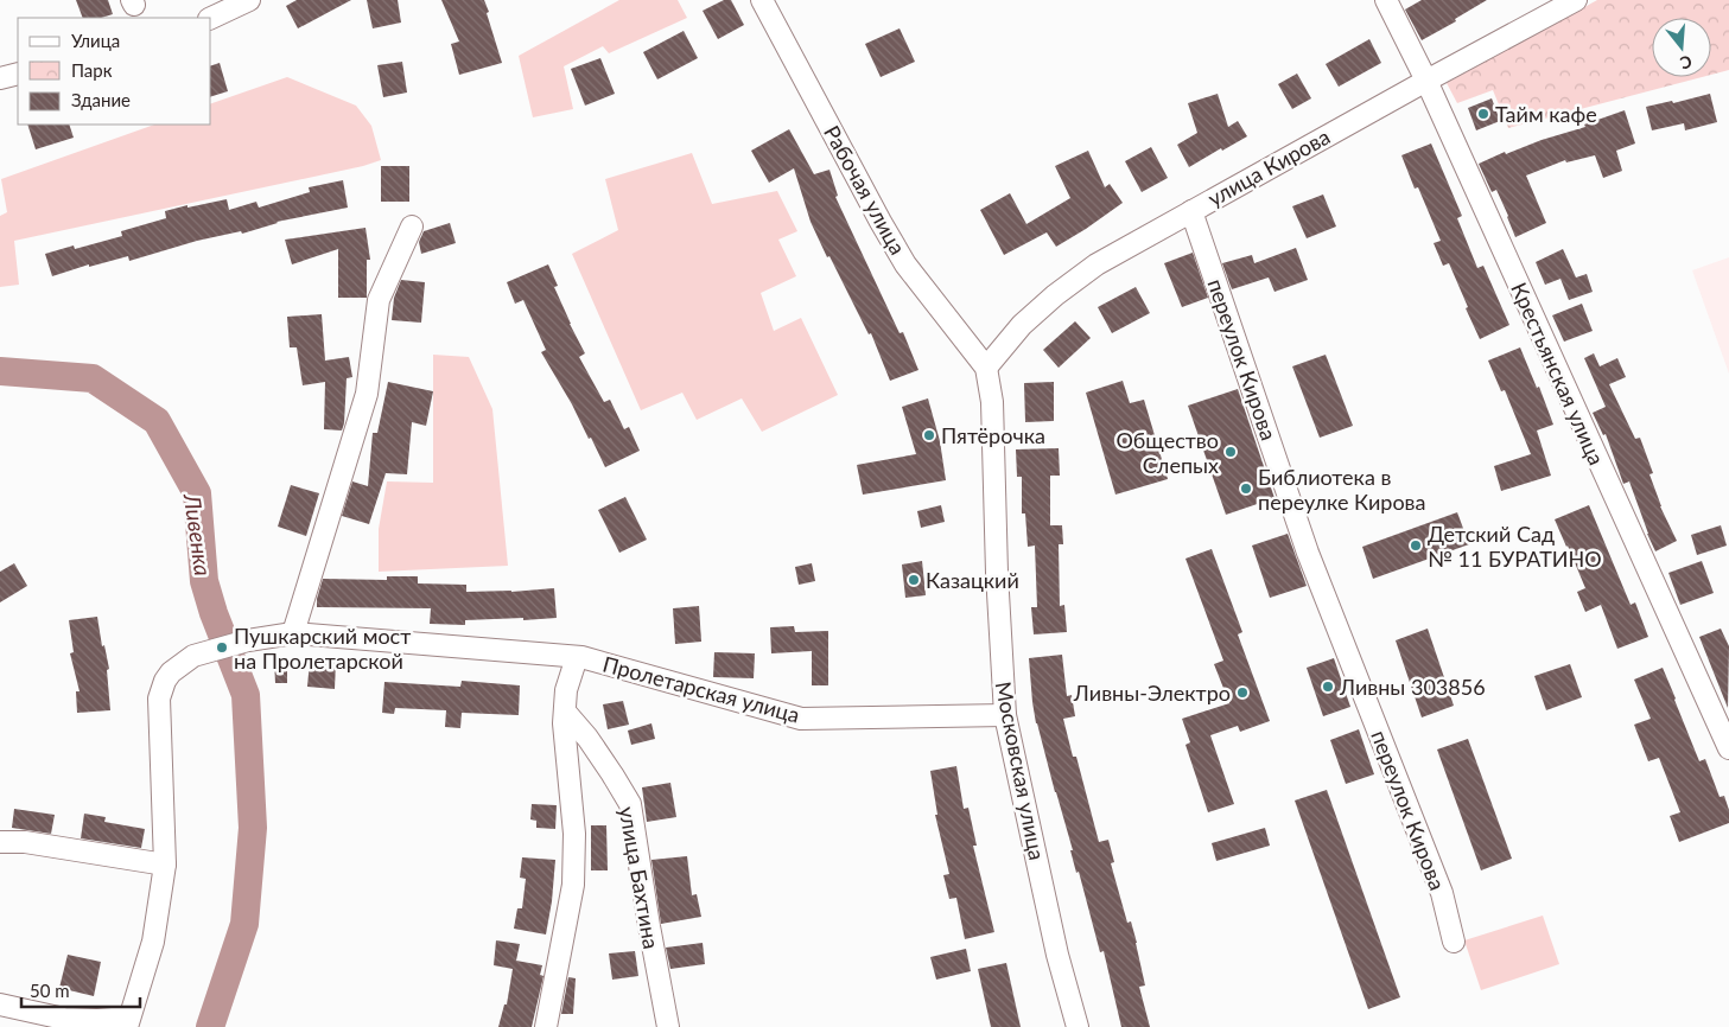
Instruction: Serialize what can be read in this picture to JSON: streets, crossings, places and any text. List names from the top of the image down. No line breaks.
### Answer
{"streets":{"street":["улица Кирова","Рабочая улица","переулок Кирова","Крестьянская улица","Пролетарская улица","Московская улица","улица Бахтина"]},"crossings":[["улица Кирова","Рабочая улица"],["улица Кирова","переулок Кирова"],["улица Кирова","Крестьянская улица"],["улица Кирова","Московская улица"],["Рабочая улица","Московская улица"],["Пролетарская улица","Московская улица"],["Пролетарская улица","улица Бахтина"]],"water":["Ливенка"],"places":["Тайм кафе","Пятёрочка","Общество Слепых","Библиотека в переулке Кирова","Детский Сад № 11 БУРАТИНО","Казацкий","Пушкарский мост на Пролетарской","Ливны 303856","Ливны-Электро"],"legend":["Улица","Парк","Здание"],"scale_bar":"50 m","north":"bottom"}
